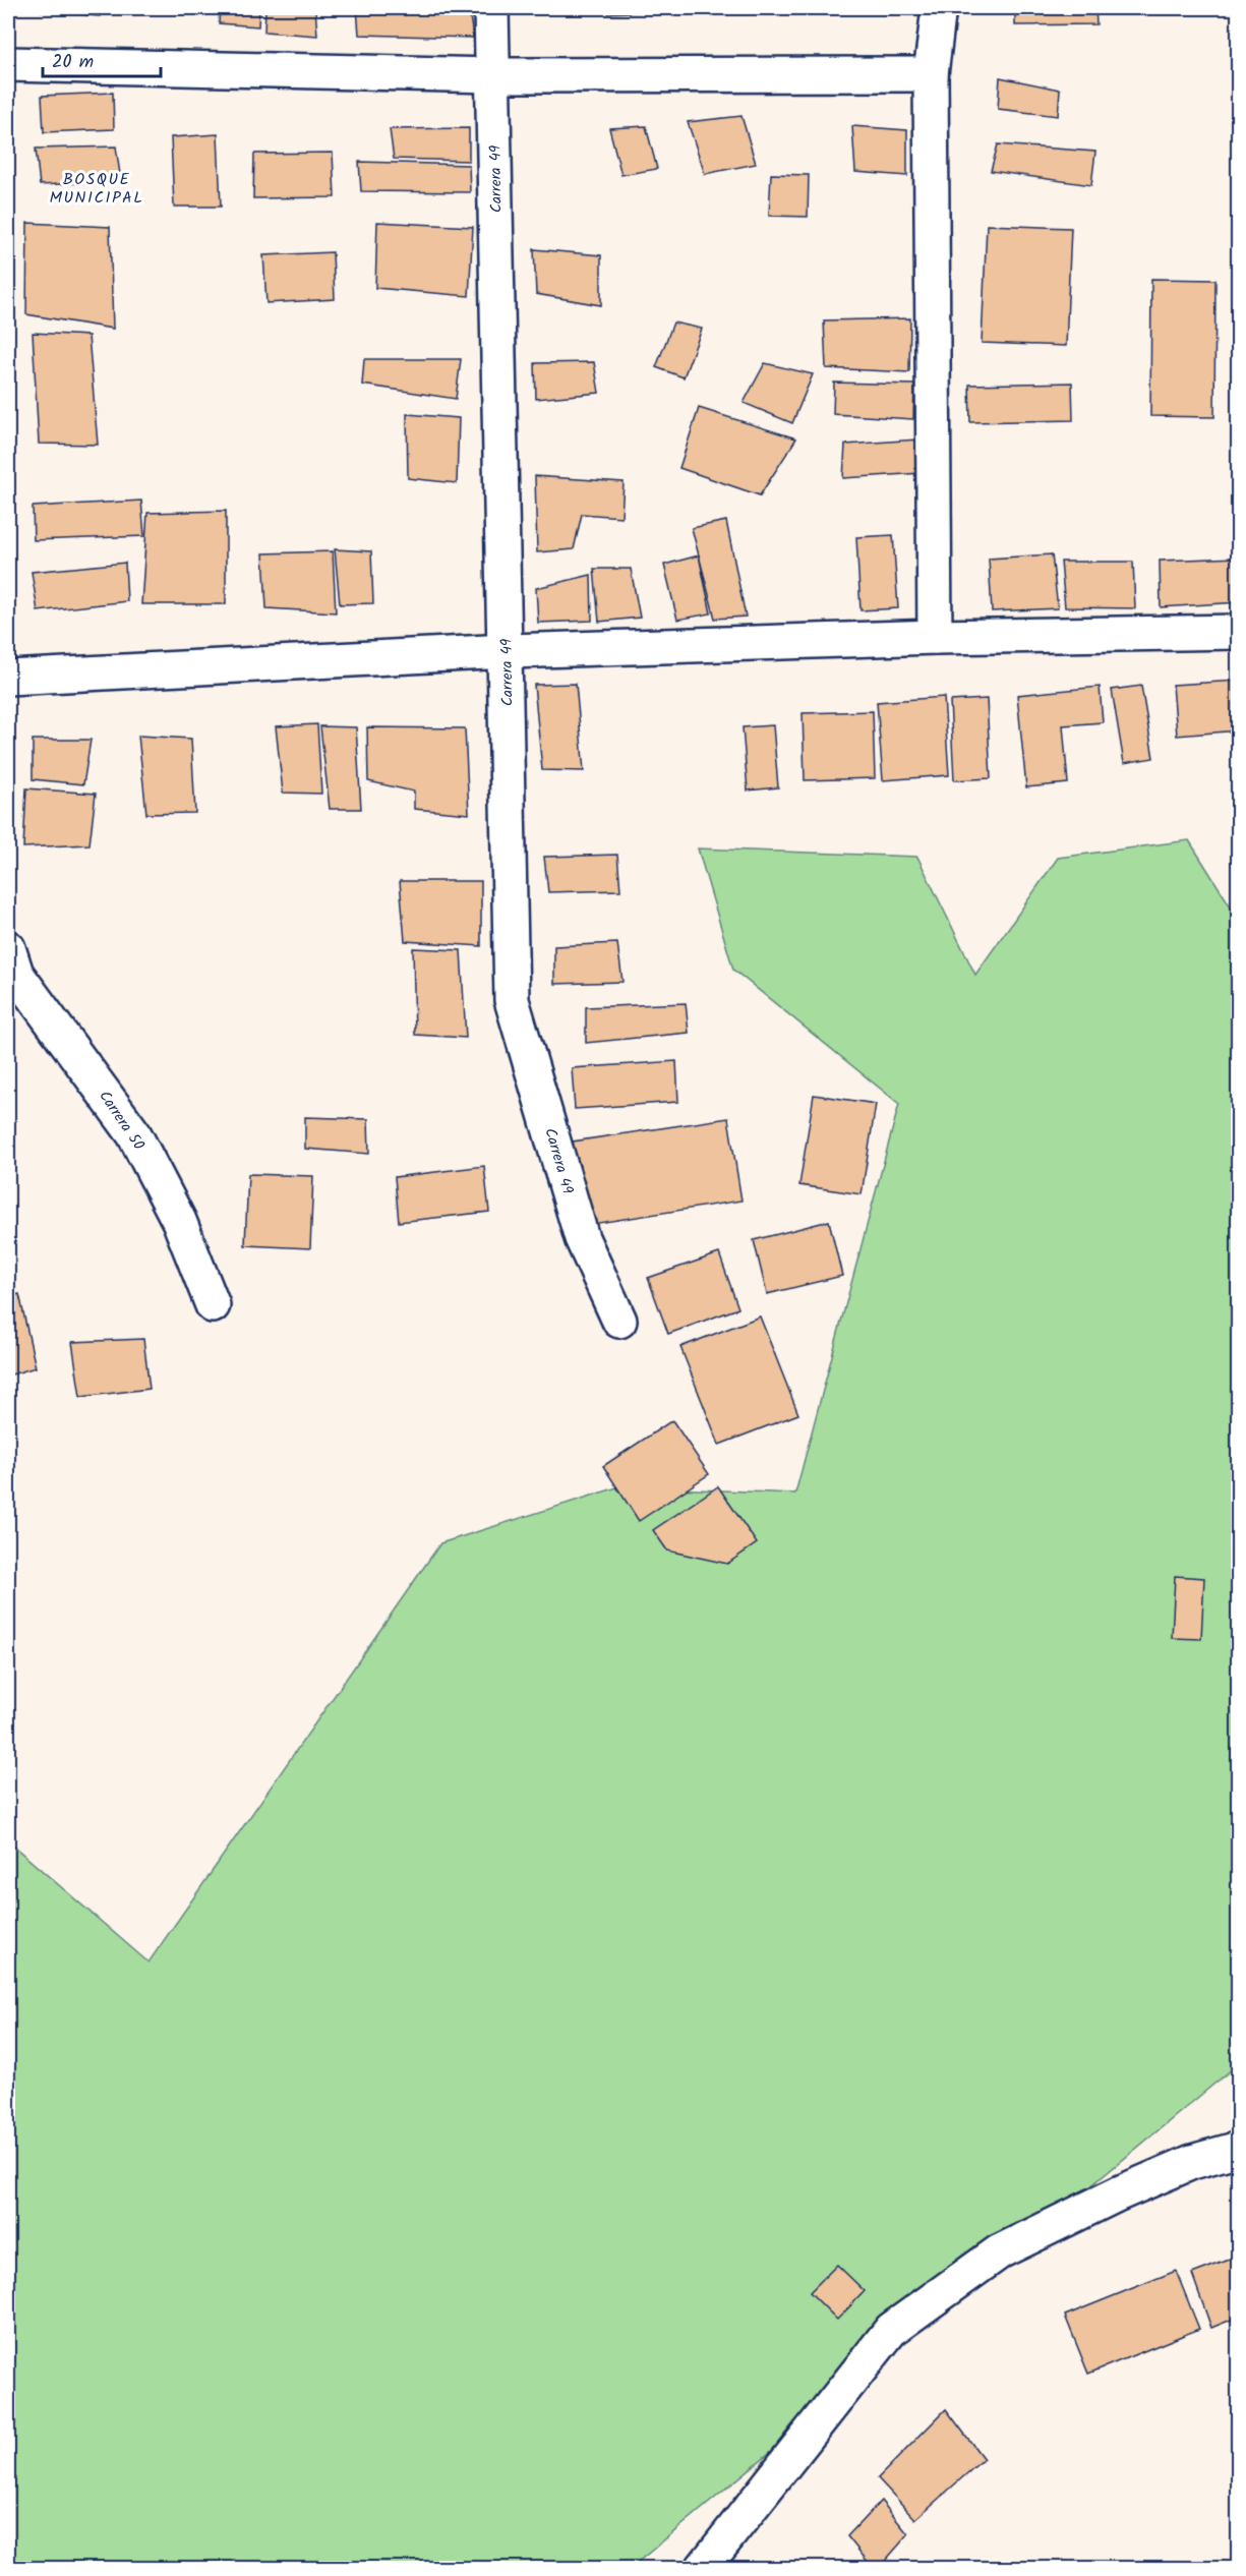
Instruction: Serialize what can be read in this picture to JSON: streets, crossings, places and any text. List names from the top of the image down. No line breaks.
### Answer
{"streets":{"street":["Carrera 49","Carrera 50"]},"districts":["BOSQUE MUNICIPAL"],"scale_bar":"20 m"}
